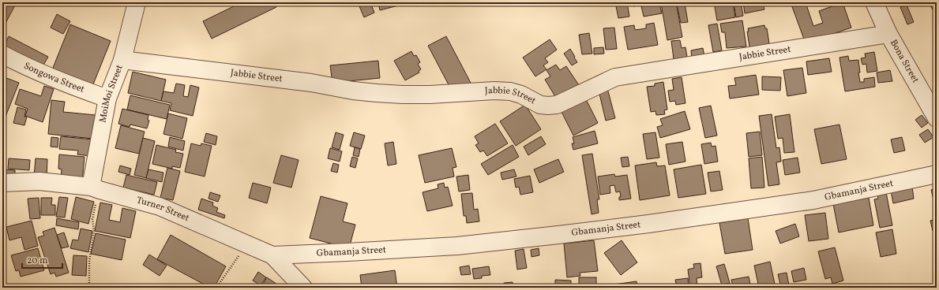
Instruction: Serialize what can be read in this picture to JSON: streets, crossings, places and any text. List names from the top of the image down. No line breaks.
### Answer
{"streets":{"street":["Jabbie Street","Bona Street","Songowa Street","MoiMoi Street","Gbamanja Street","Turner Street"]},"crossings":[["Jabbie Street","Bona Street"],["Jabbie Street","MoiMoi Street"],["Songowa Street","MoiMoi Street"],["MoiMoi Street","Turner Street"],["Gbamanja Street","Turner Street"]],"scale_bar":"20 m"}
